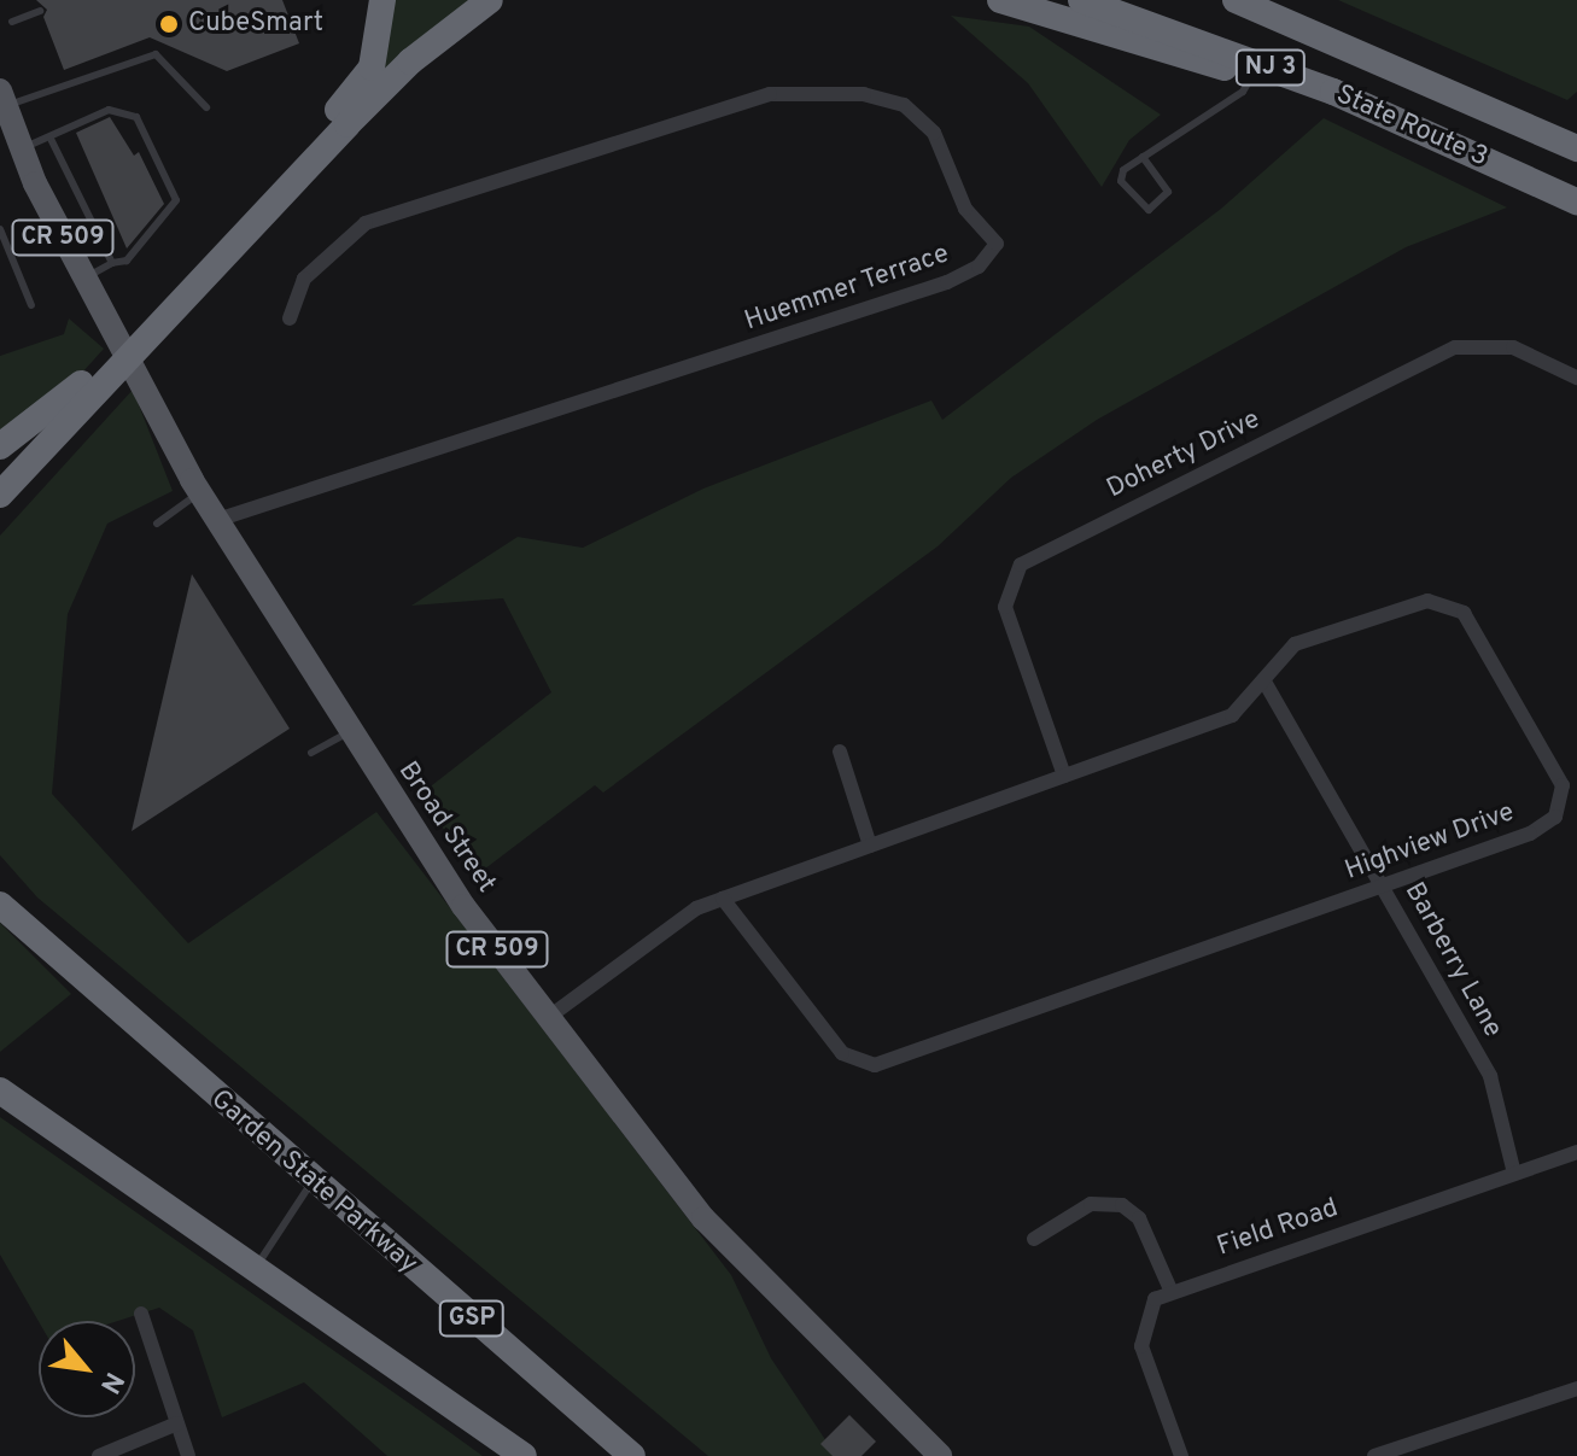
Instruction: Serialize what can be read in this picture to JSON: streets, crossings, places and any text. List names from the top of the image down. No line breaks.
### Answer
{"streets":{"highway":["NJ 3","State Route 3","Garden State Parkway","GSP"],"main road":["CR 509","Broad Street"],"street":["Huemmer Terrace","Doherty Drive","Highview Drive","Barberry Lane","Field Road"]},"crossings":[["Huemmer Terrace","Broad Street"],["Doherty Drive","Highview Drive"],["Broad Street","Highview Drive"],["Highview Drive","Barberry Lane"],["Barberry Lane","Field Road"]],"places":["CubeSmart"],"north":"bottom right"}
